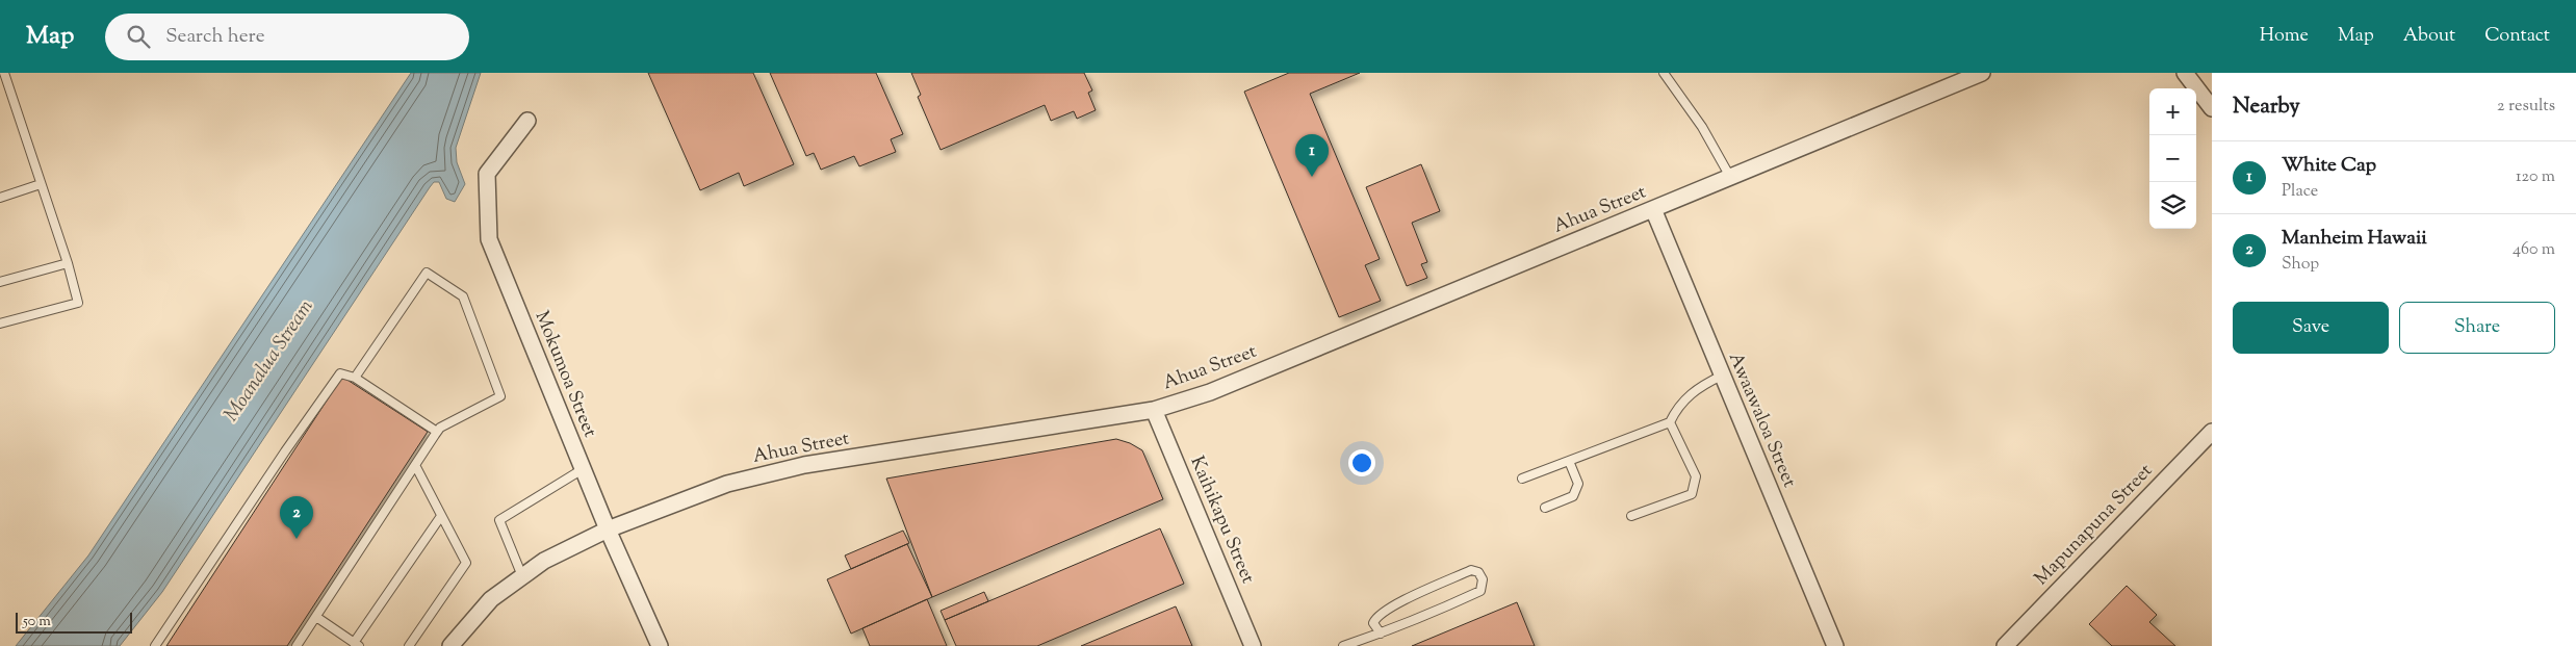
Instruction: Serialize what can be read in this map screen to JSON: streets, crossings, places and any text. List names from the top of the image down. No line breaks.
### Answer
{"streets":{"street":["Ahua Street","Mokumoa Street","Awaawaloa Street","Kaihikapu Street","Mapunapuna Street"]},"crossings":[["Ahua Street","Mokumoa Street"],["Ahua Street","Awaawaloa Street"],["Ahua Street","Kaihikapu Street"]],"water":["Moanalua Stream"],"scale_bar":"50 m","page":{"header":"Map","search":"Search here","nav":["Home","Map","About","Contact"],"heading":["Nearby","2 results"],"map_buttons":["+","−"],"pins":["1","2"],"list":[{"mark":"1","name":"White Cap","note":"Place","value":"120 m"},{"mark":"2","name":"Manheim Hawaii","note":"Shop","value":"460 m"}],"buttons":["Save","Share"],"scale":"50 m"}}
